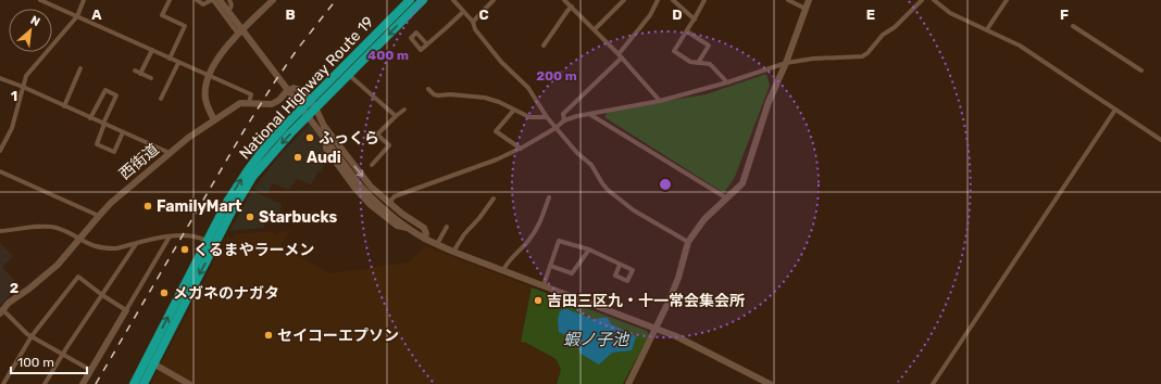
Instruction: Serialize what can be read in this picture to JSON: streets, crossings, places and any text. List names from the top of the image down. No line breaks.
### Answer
{"streets":{"highway":["National Highway Route 19"],"street":["西街道"]},"crossings":[["National Highway Route 19","西街道"]],"water":["蝦ノ子池"],"places":["ふっくら","Audi","FamilyMart","Starbucks","くるまやラーメン","メガネのナガタ","吉田三区九・十一常会集会所","セイコーエプソン"],"scale_bar":"100 m","north":"top right","grid":{"columns":["A","B","C","D","E","F"],"rows":["1","2"]},"rings":["400 m","200 m"]}
